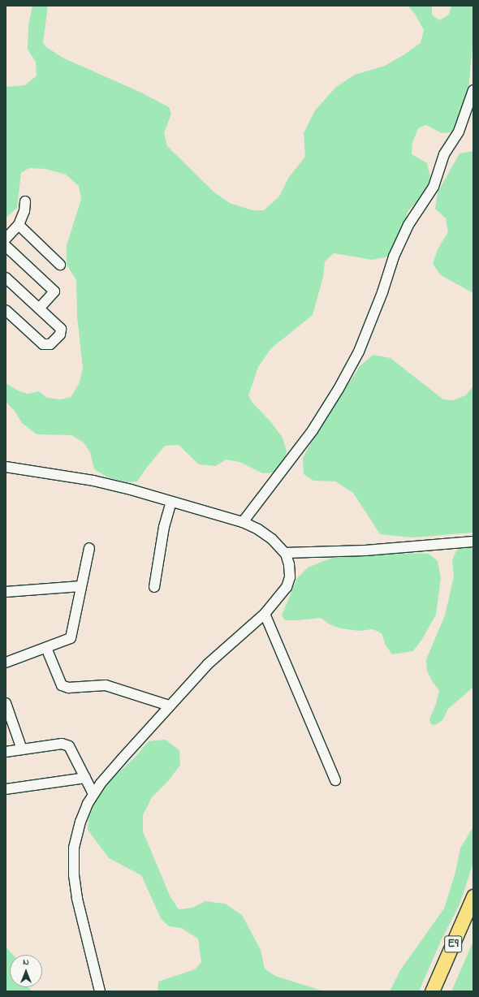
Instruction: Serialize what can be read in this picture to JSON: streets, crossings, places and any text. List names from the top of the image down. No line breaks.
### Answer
{"streets":{"highway":["E9"]},"north":"top"}
